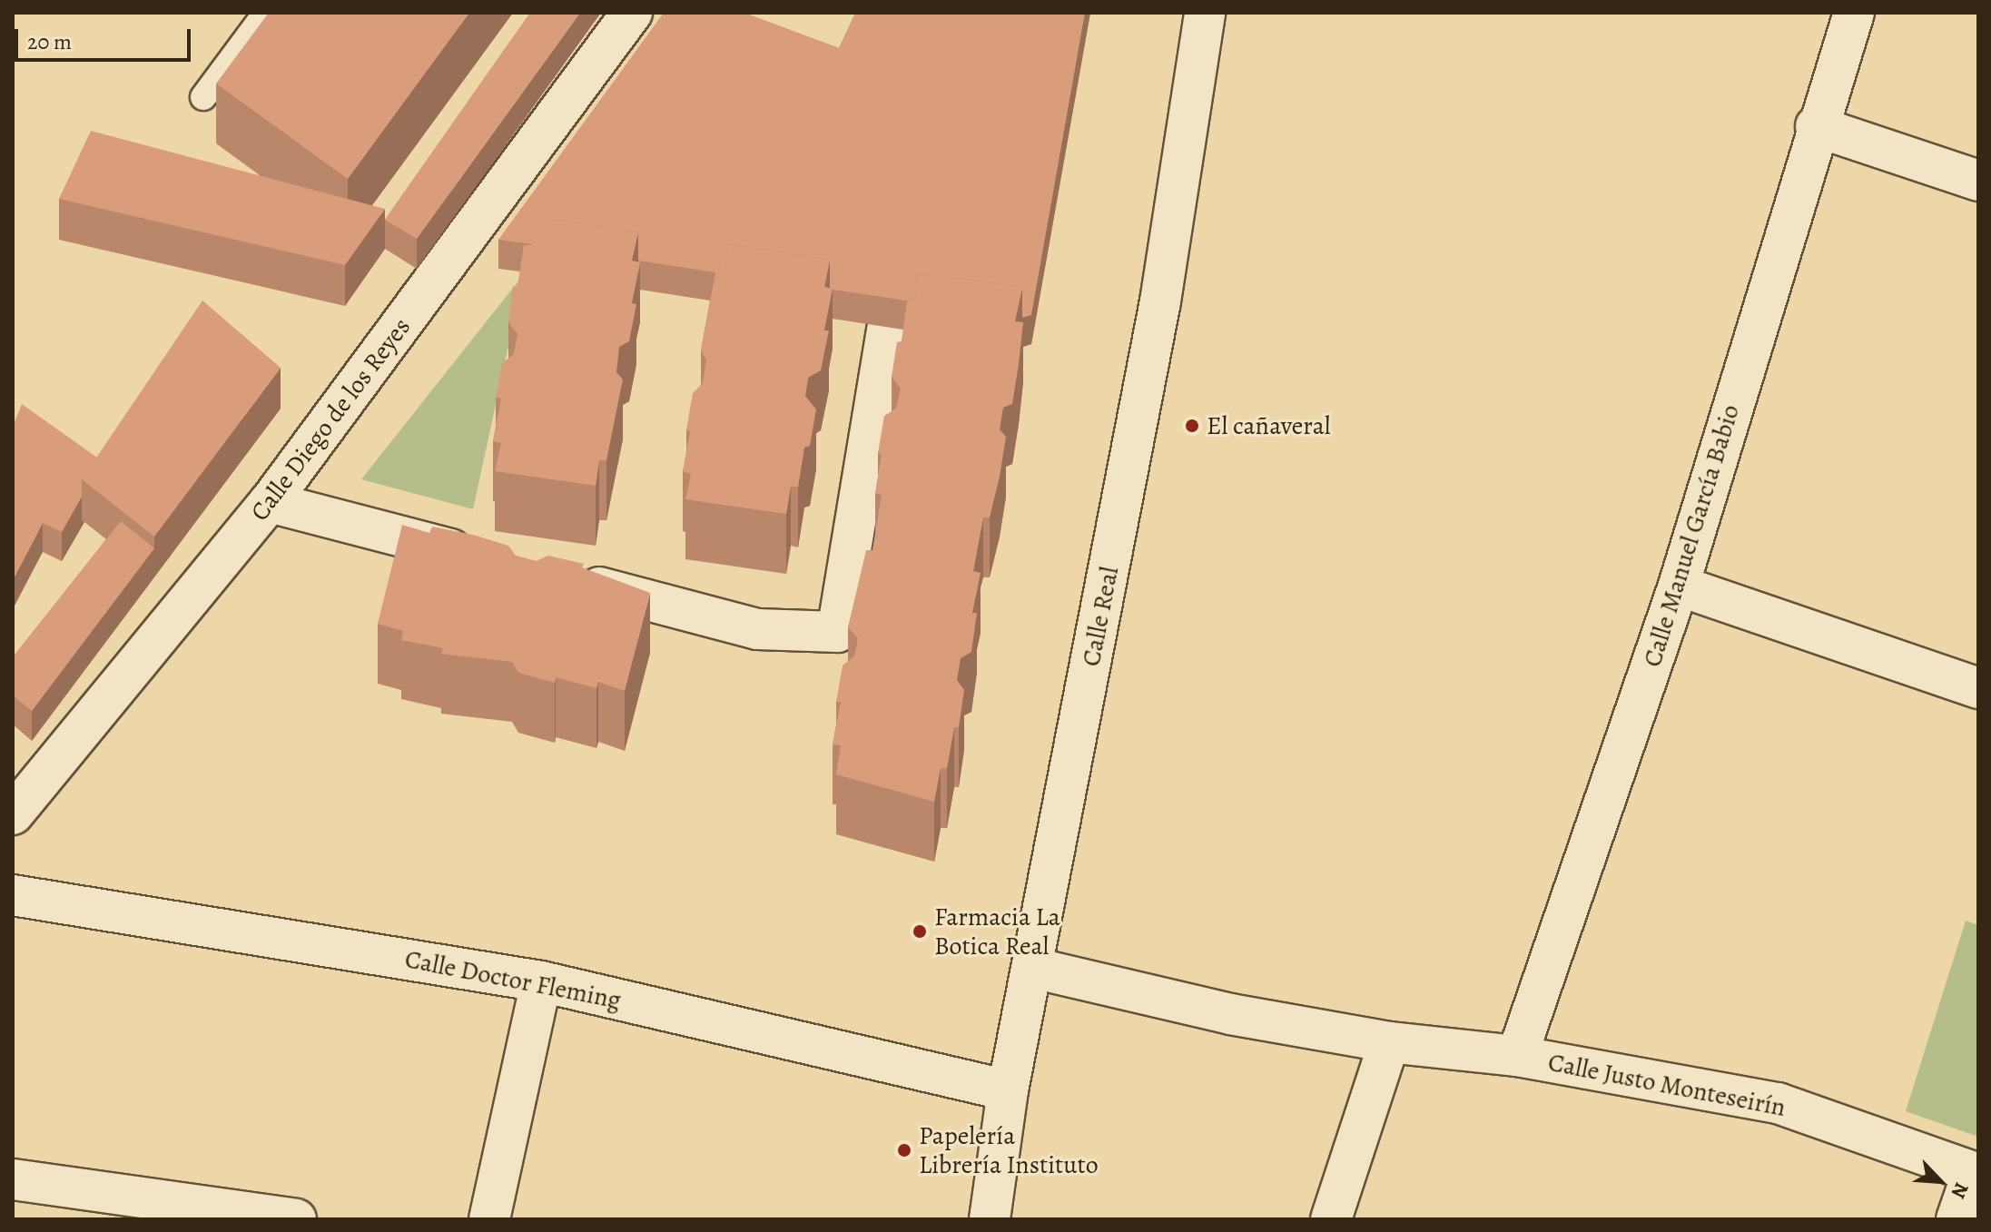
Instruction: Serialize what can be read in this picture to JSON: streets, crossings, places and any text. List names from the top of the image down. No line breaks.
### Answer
{"streets":{"street":["Calle Diego de los Reyes","Calle Manuel García Babio","Calle Real","Calle Doctor Fleming","Calle Justo Monteseirín"]},"crossings":[["Calle Manuel García Babio","Calle Justo Monteseirín"],["Calle Real","Calle Doctor Fleming"],["Calle Real","Calle Justo Monteseirín"]],"places":["El cañaveral","Farmacia La Botica Real","Papelería Librería Instituto"],"scale_bar":"20 m","north":"bottom right"}
